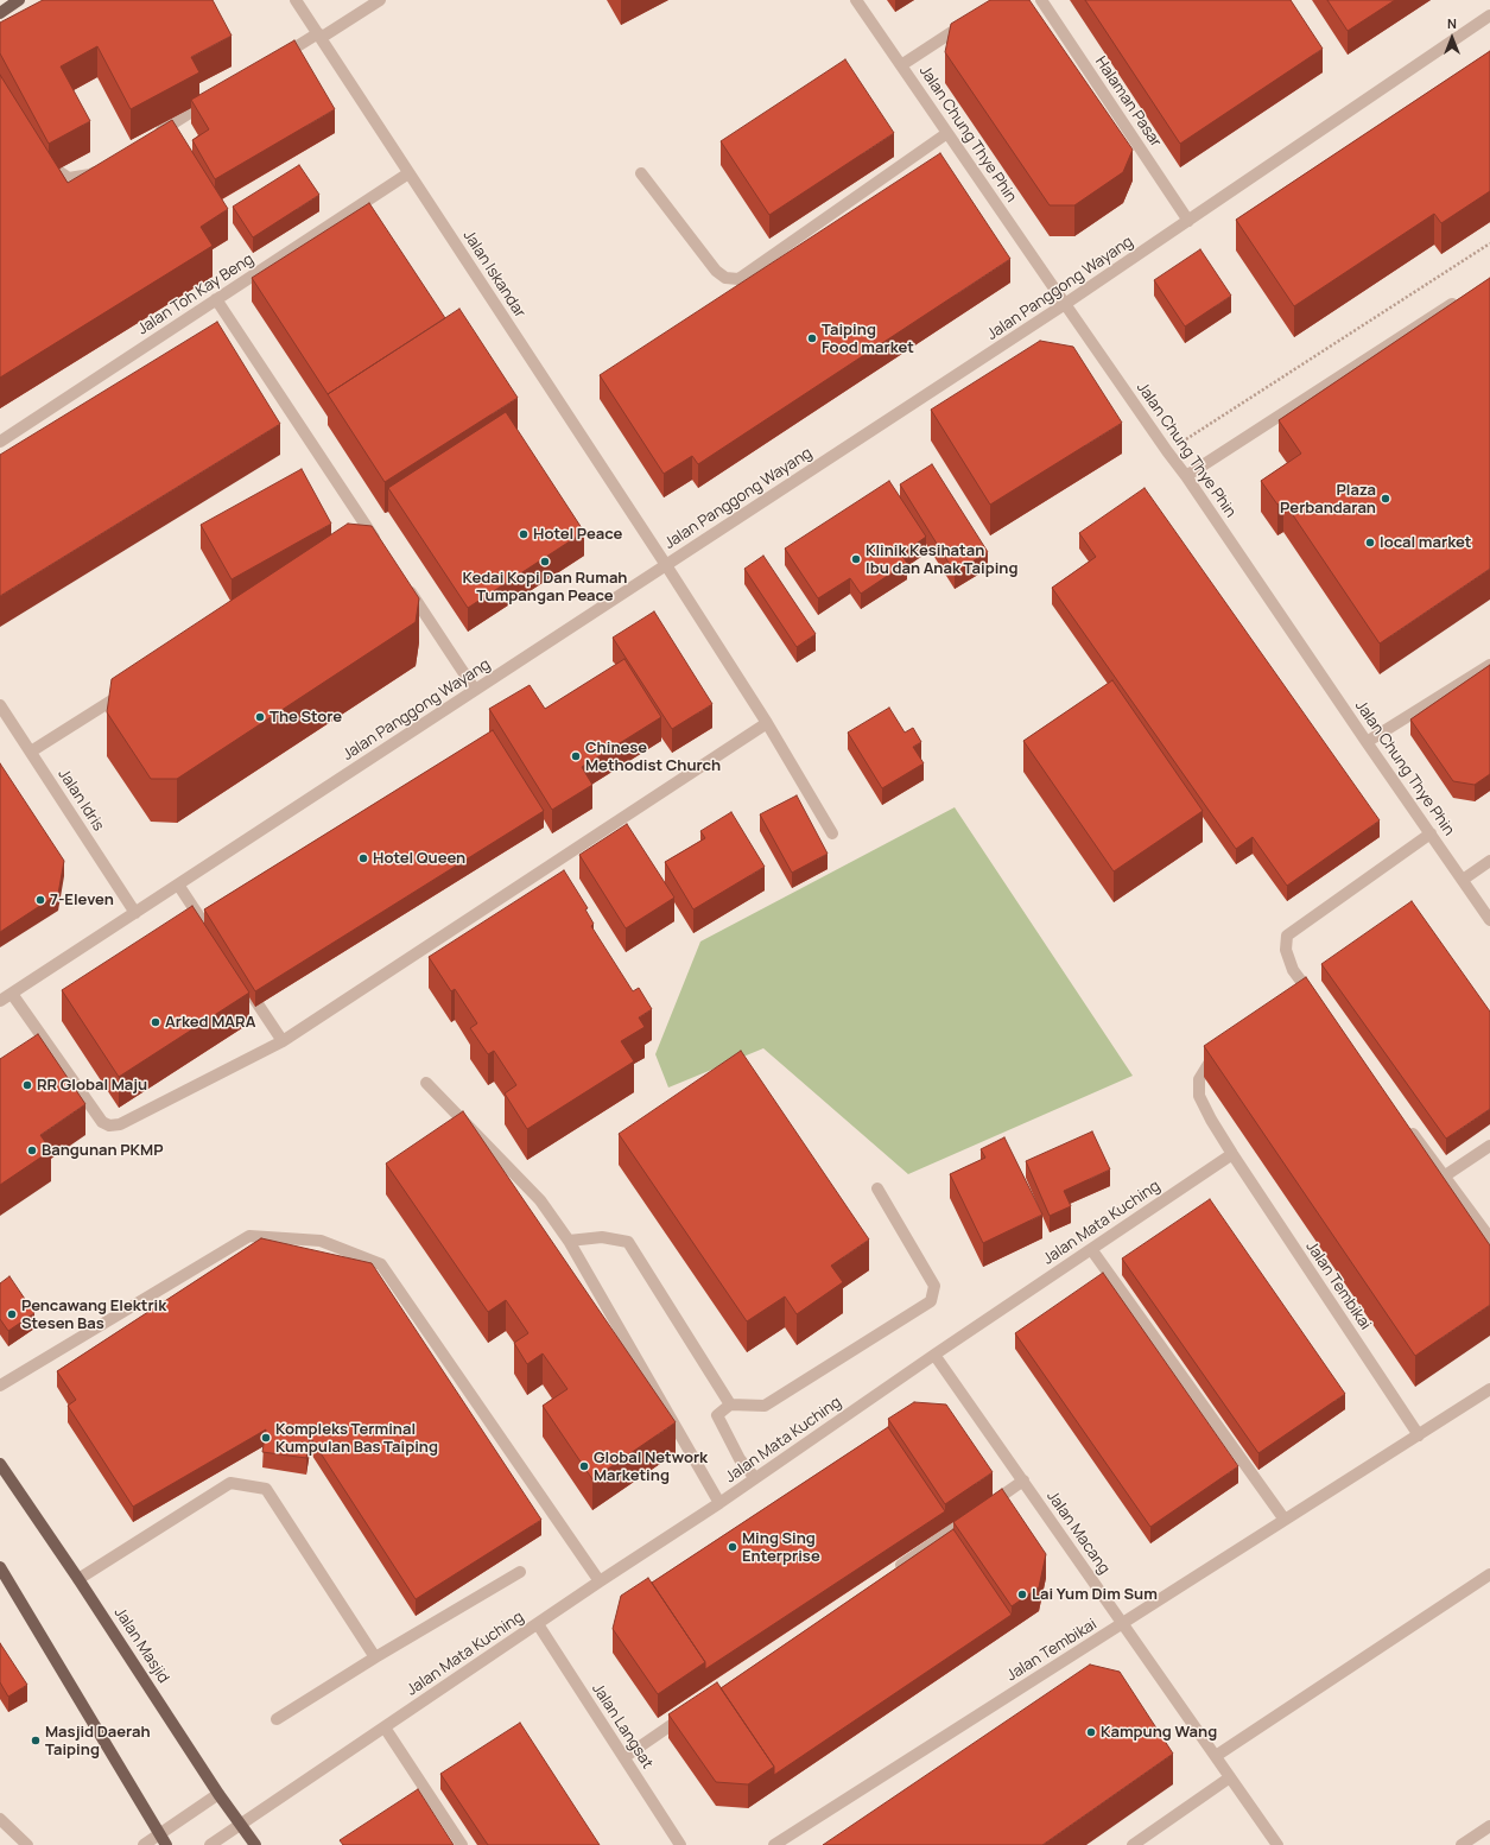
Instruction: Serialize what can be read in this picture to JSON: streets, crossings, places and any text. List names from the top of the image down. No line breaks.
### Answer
{"streets":{"main road":["Jalan Masjid"],"street":["Halaman Pasar","Jalan Chung Thye Phin","Jalan Iskandar","Jalan Panggong Wayang","Jalan Toh Kay Beng","Jalan Idris","Jalan Mata Kuching","Jalan Tembikai","Jalan Macang","Jalan Langsat"]},"crossings":[["Halaman Pasar","Jalan Panggong Wayang"],["Jalan Chung Thye Phin","Jalan Panggong Wayang"],["Jalan Iskandar","Jalan Panggong Wayang"],["Jalan Iskandar","Jalan Toh Kay Beng"],["Jalan Panggong Wayang","Jalan Idris"],["Jalan Mata Kuching","Jalan Tembikai"],["Jalan Mata Kuching","Jalan Macang"],["Jalan Mata Kuching","Jalan Masjid"],["Jalan Mata Kuching","Jalan Langsat"],["Jalan Tembikai","Jalan Macang"]],"places":["Taiping Food market","Plaza Perbandaran","Hotel Peace","local market","Klinik Kesihatan Ibu dan Anak Taiping","Kedai Kopi Dan Rumah Tumpangan Peace","The Store","Chinese Methodist Church","Hotel Queen","7-Eleven","Arked MARA","RR Global Maju","Bangunan PKMP","Pencawang Elektrik Stesen Bas","Kompleks Terminal Kumpulan Bas Taiping","Global Network Marketing","Ming Sing Enterprise","Lai Yum Dim Sum","Kampung Wang","Masjid Daerah Taiping"],"north":"top"}
